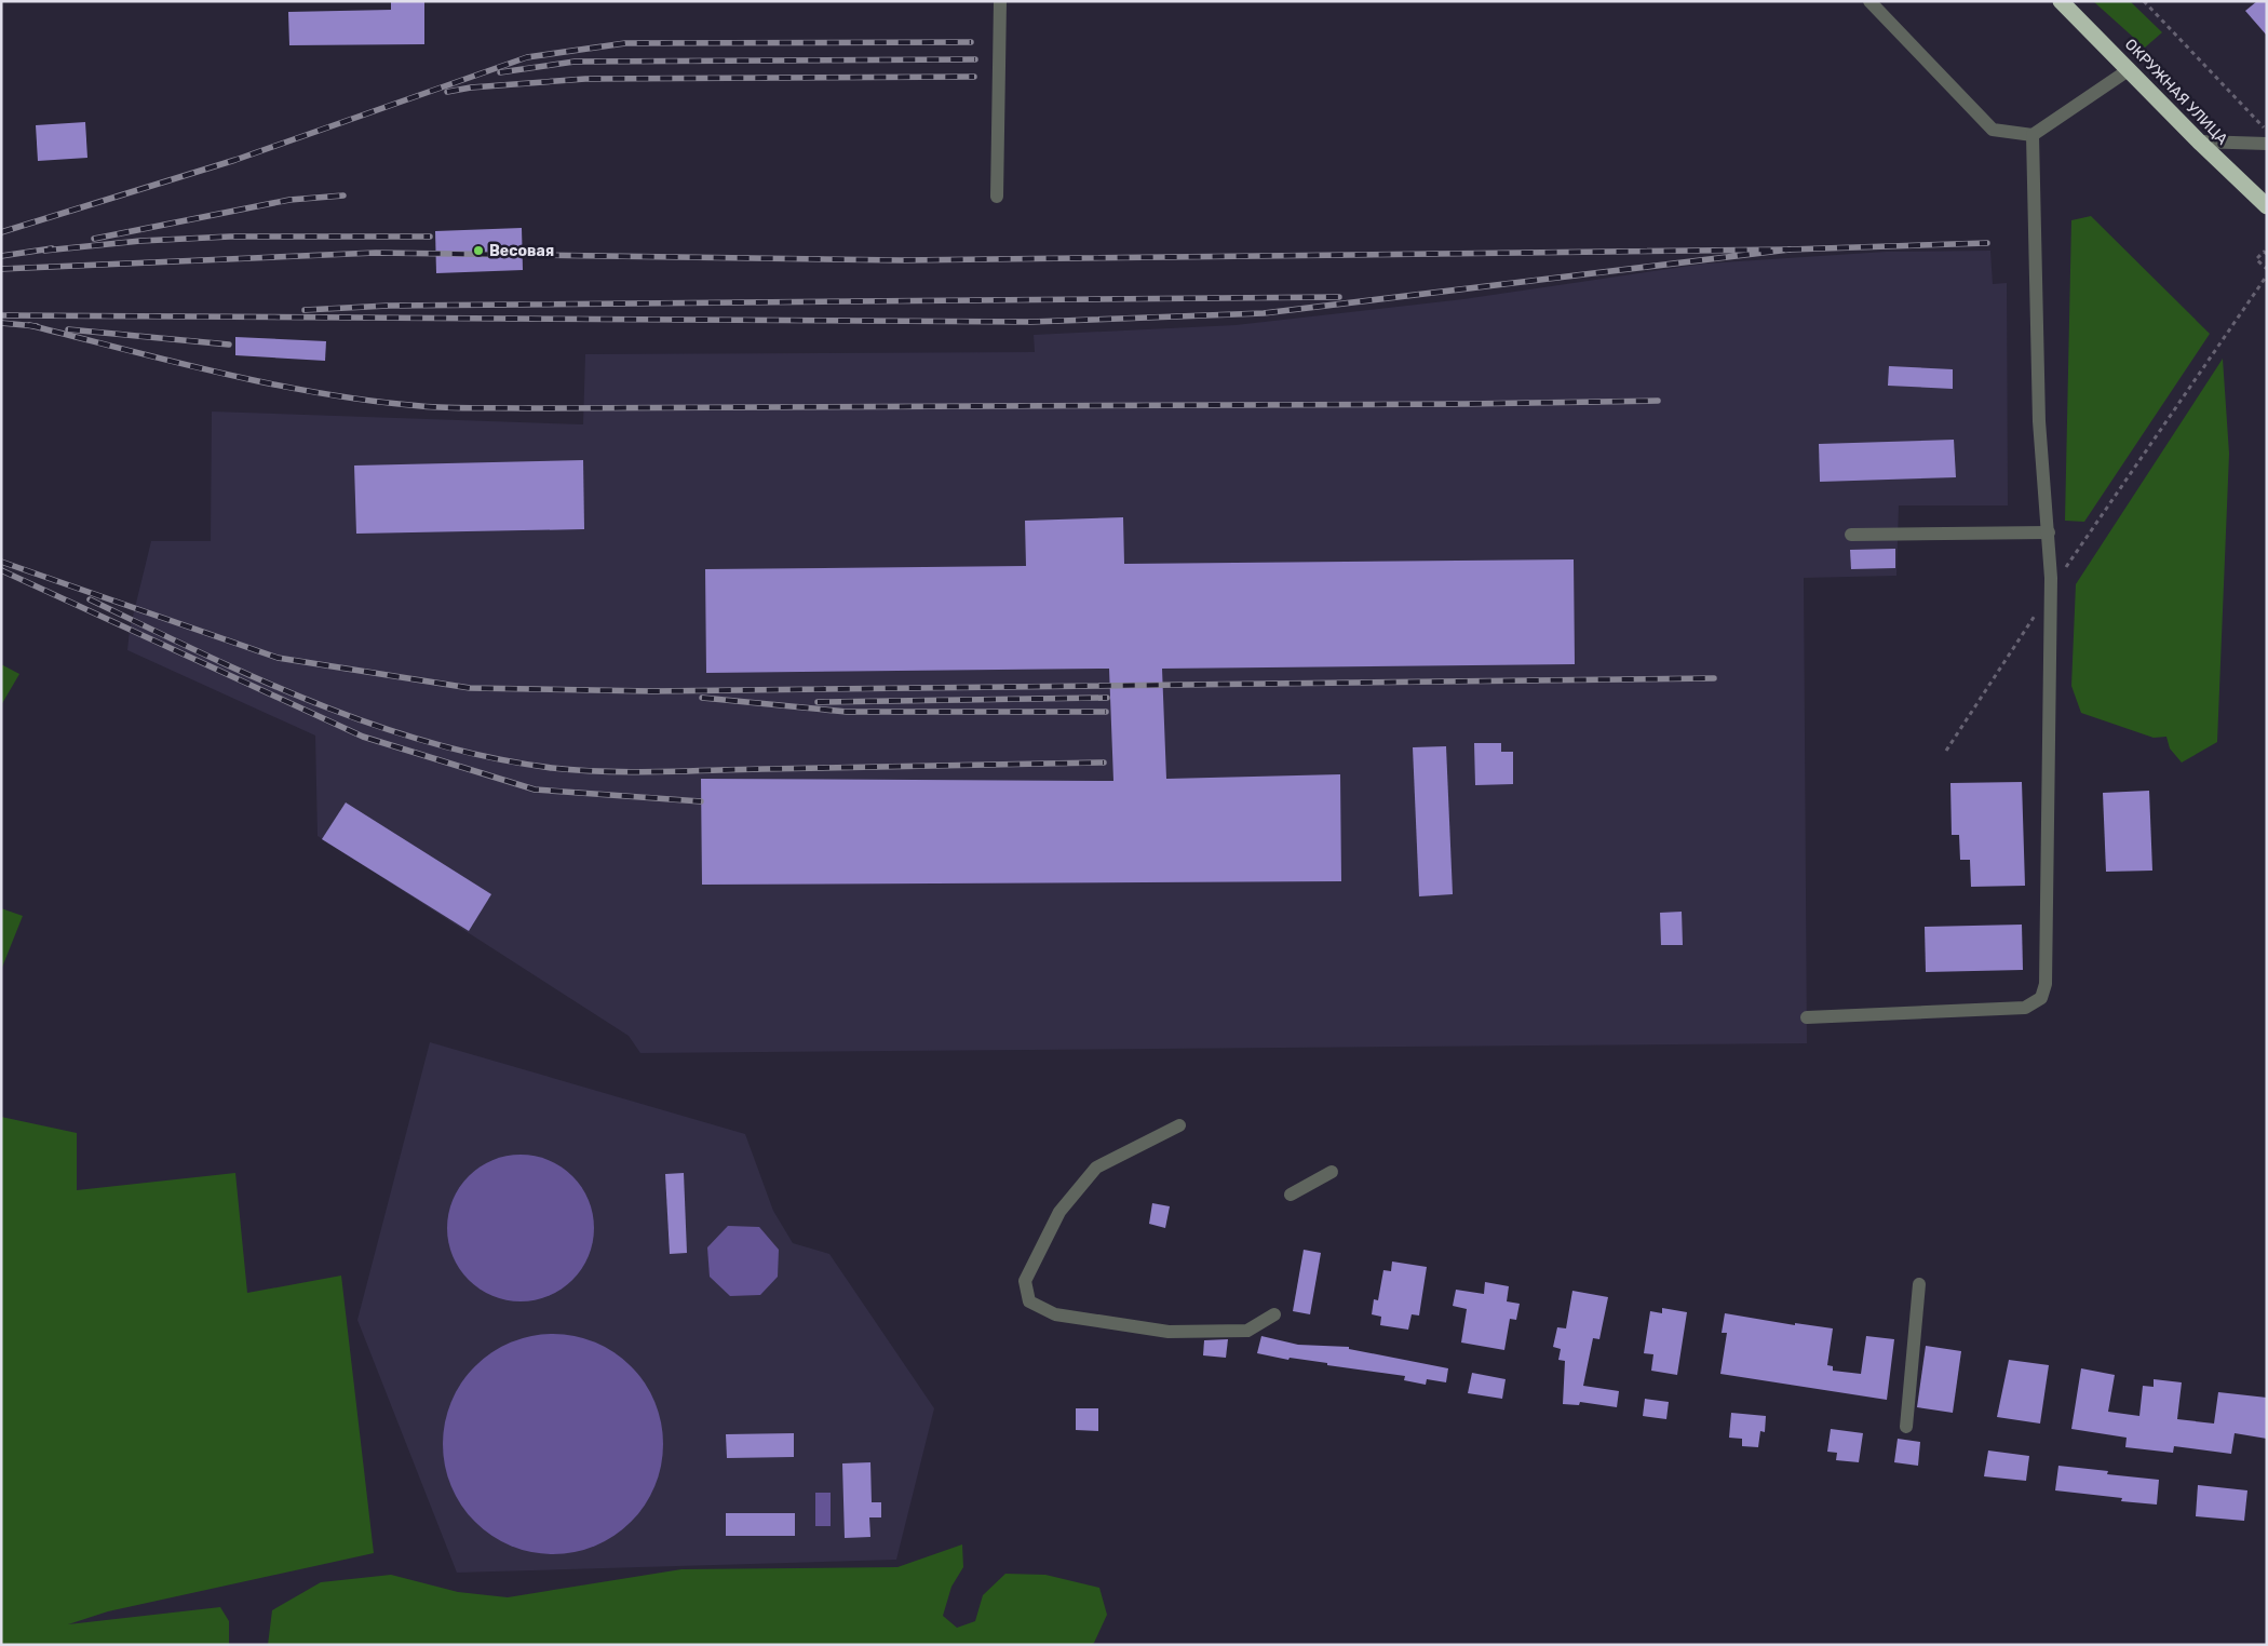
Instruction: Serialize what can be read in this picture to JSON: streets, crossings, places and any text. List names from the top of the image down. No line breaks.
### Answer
{"streets":{"highway":["ОКРУЖНАЯ УЛИЦА"]},"places":["Весовая"]}
